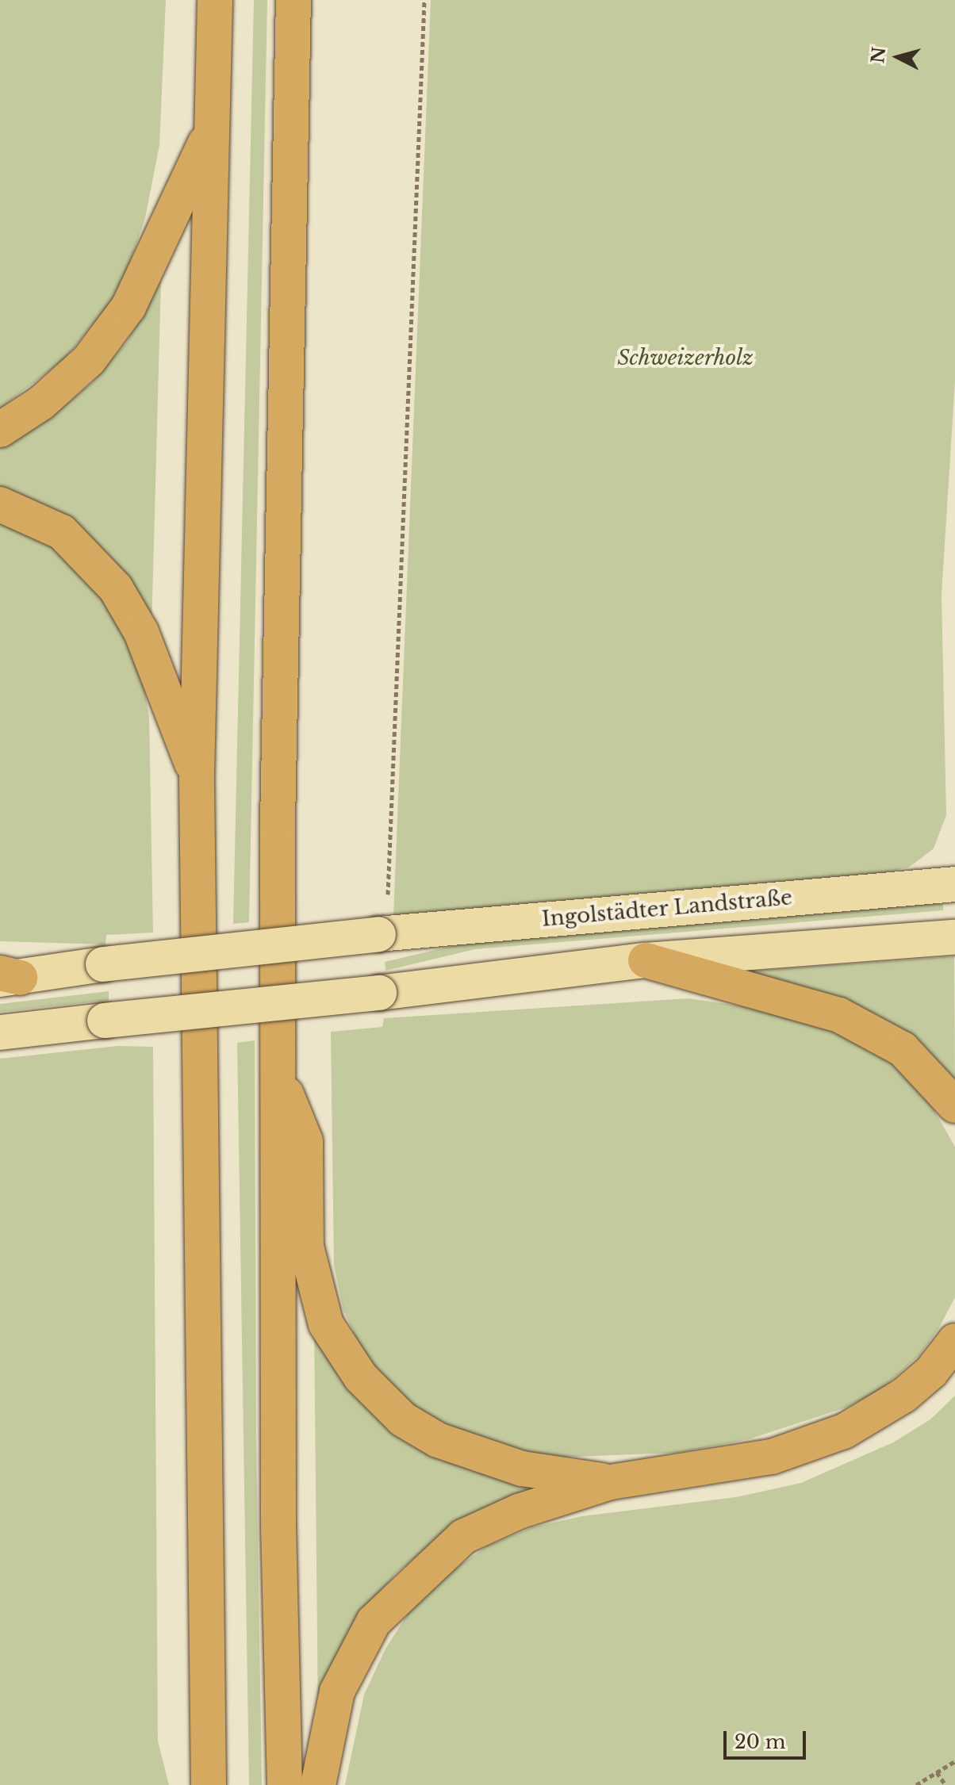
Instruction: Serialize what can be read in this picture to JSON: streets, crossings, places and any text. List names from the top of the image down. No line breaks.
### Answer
{"streets":{"main road":["Ingolstädter Landstraße"]},"parks":["Schweizerholz"],"scale_bar":"20 m","north":"left"}
